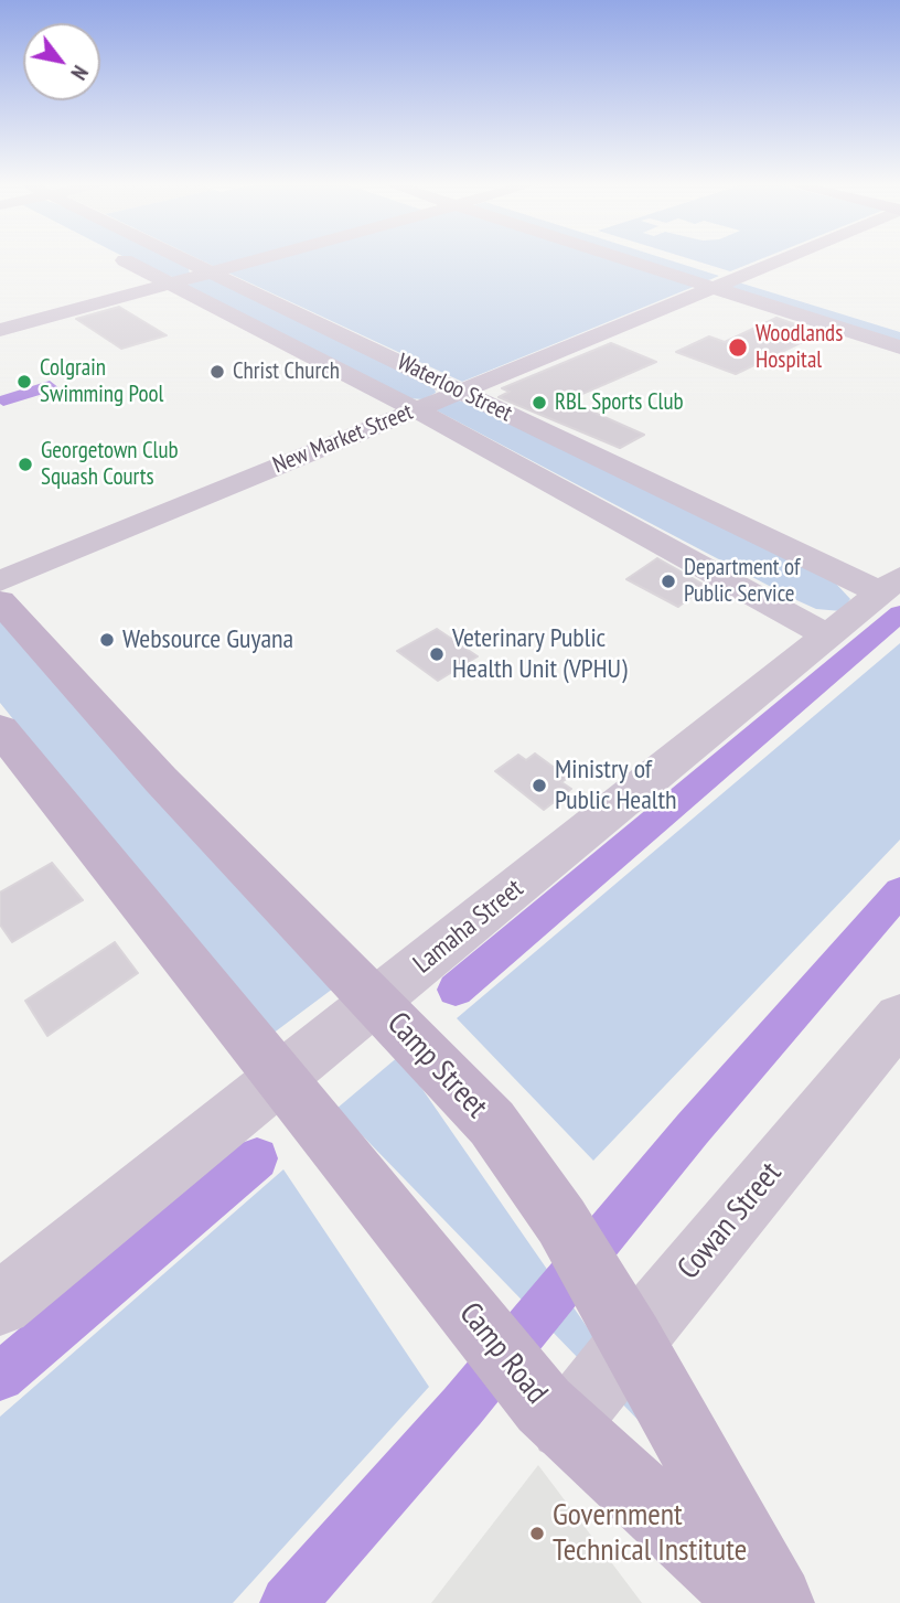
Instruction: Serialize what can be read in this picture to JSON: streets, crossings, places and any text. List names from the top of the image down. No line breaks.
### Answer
{"streets":{"main road":["Camp Street","Camp Road"],"street":["Waterloo Street","New Market Street","Lamaha Street","Cowan Street"]},"crossings":[["Waterloo Street","New Market Street"],["Waterloo Street","Lamaha Street"],["Lamaha Street","Camp Street"],["Lamaha Street","Camp Road"],["Camp Street","Cowan Street"],["Cowan Street","Camp Road"]],"places":["Woodlands Hospital","Christ Church","Colgrain Swimming Pool","RBL Sports Club","Georgetown Club Squash Courts","Department of Public Service","Websource Guyana","Veterinary Public Health Unit (VPHU)","Ministry of Public Health","Government Technical Institute"],"north":"bottom right"}
